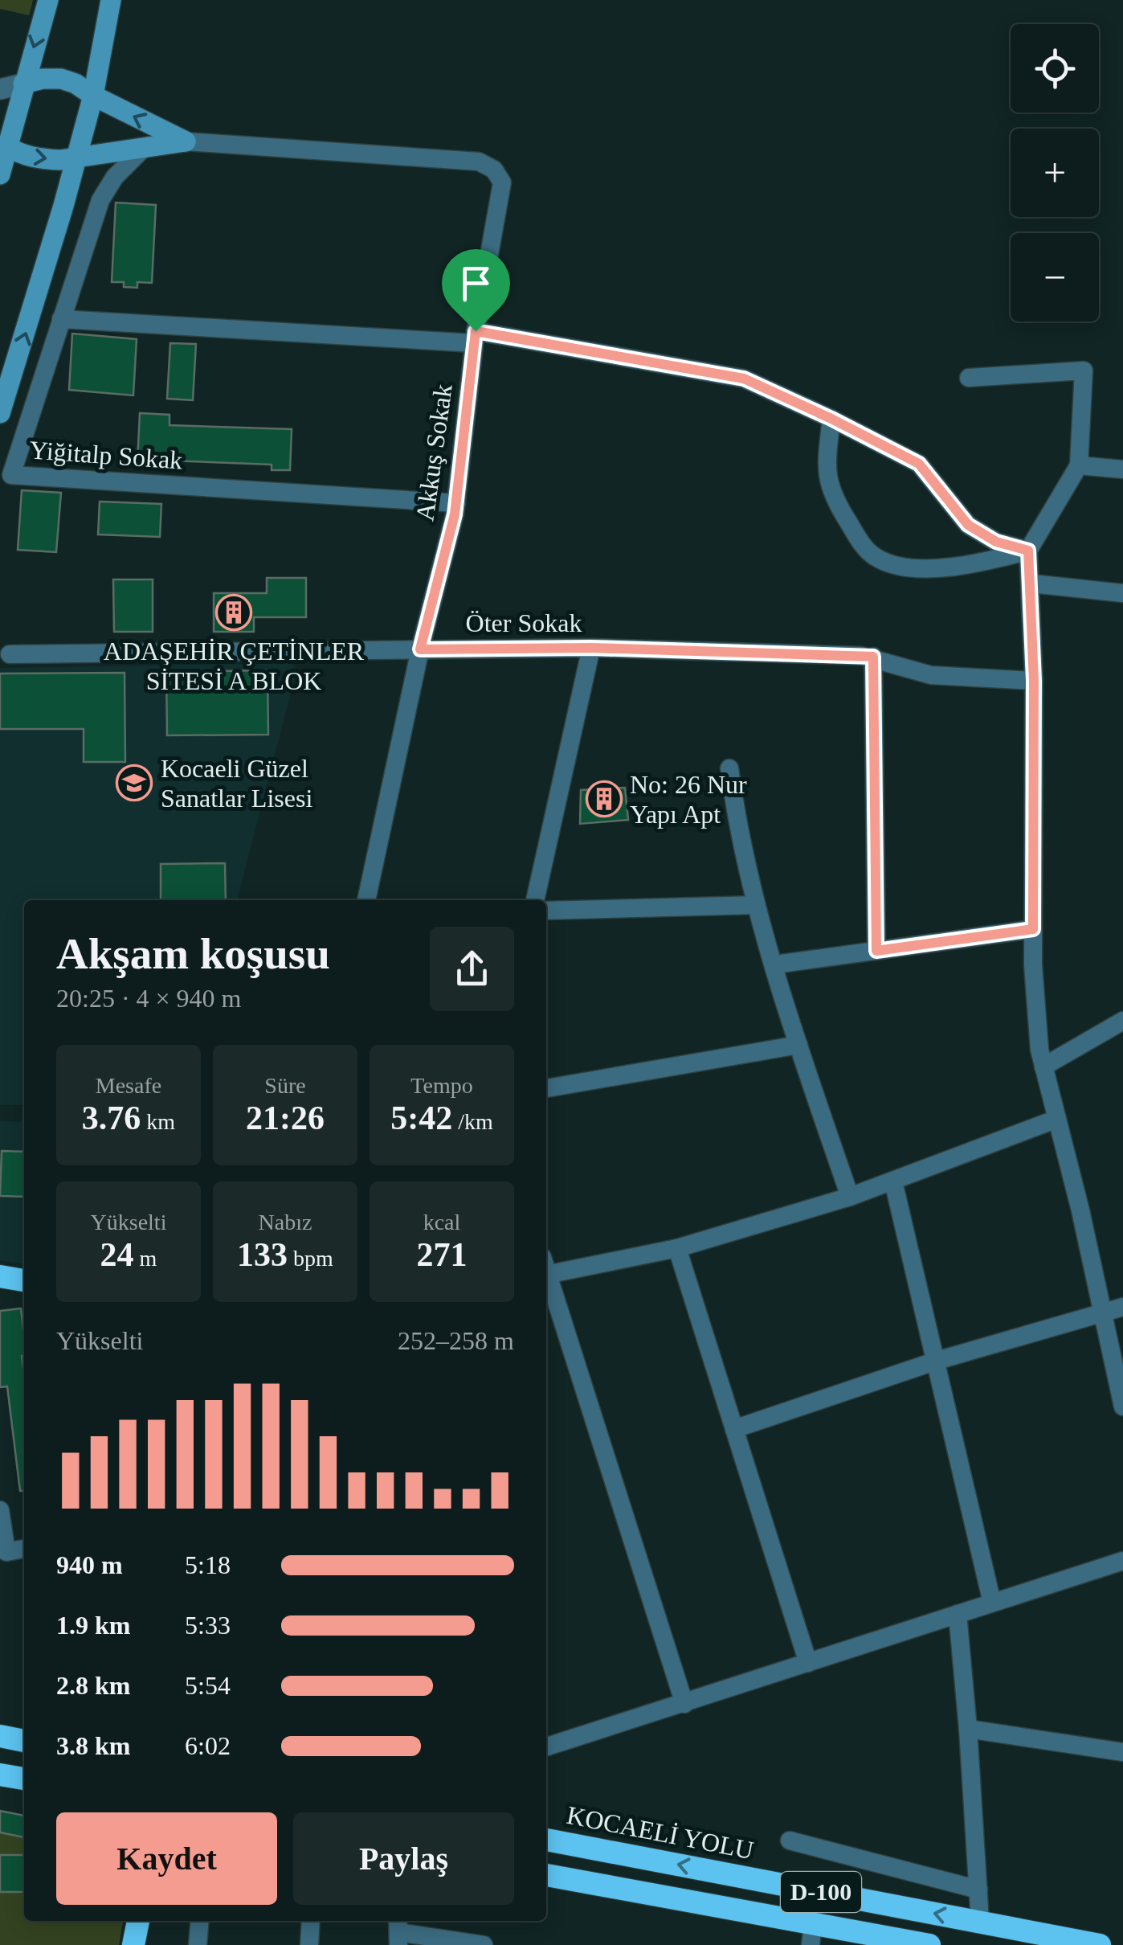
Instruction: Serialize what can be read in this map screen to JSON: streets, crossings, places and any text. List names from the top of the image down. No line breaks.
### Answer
{"streets":{"highway":["KOCAELİ YOLU","D-100"],"street":["Akkuş Sokak","Yiğitalp Sokak","Öter Sokak"]},"crossings":[["Akkuş Sokak","Yiğitalp Sokak"],["Akkuş Sokak","Öter Sokak"]],"places":{"building":["ADAŞEHİR ÇETİNLER SİTESİ A BLOK","No: 26 Nur Yapı Apt"],"school or university":["Kocaeli Güzel Sanatlar Lisesi"]},"page":{"map_buttons":["+","−"],"heading":["Akşam koşusu","20:25 · 4 × 940 m"],"stats":[["Mesafe","3.76 km"],["Süre","21:26"],["Tempo","5:42 /km"],["Yükselti","24 m"],["Nabız","133 bpm"],["kcal","271"]],"chart":["Yükselti","252–258 m"],"list":[{"name":"940 m","note":"5:18"},{"name":"1.9 km","note":"5:33"},{"name":"2.8 km","note":"5:54"},{"name":"3.8 km","note":"6:02"}],"buttons":["Kaydet","Paylaş"]}}
